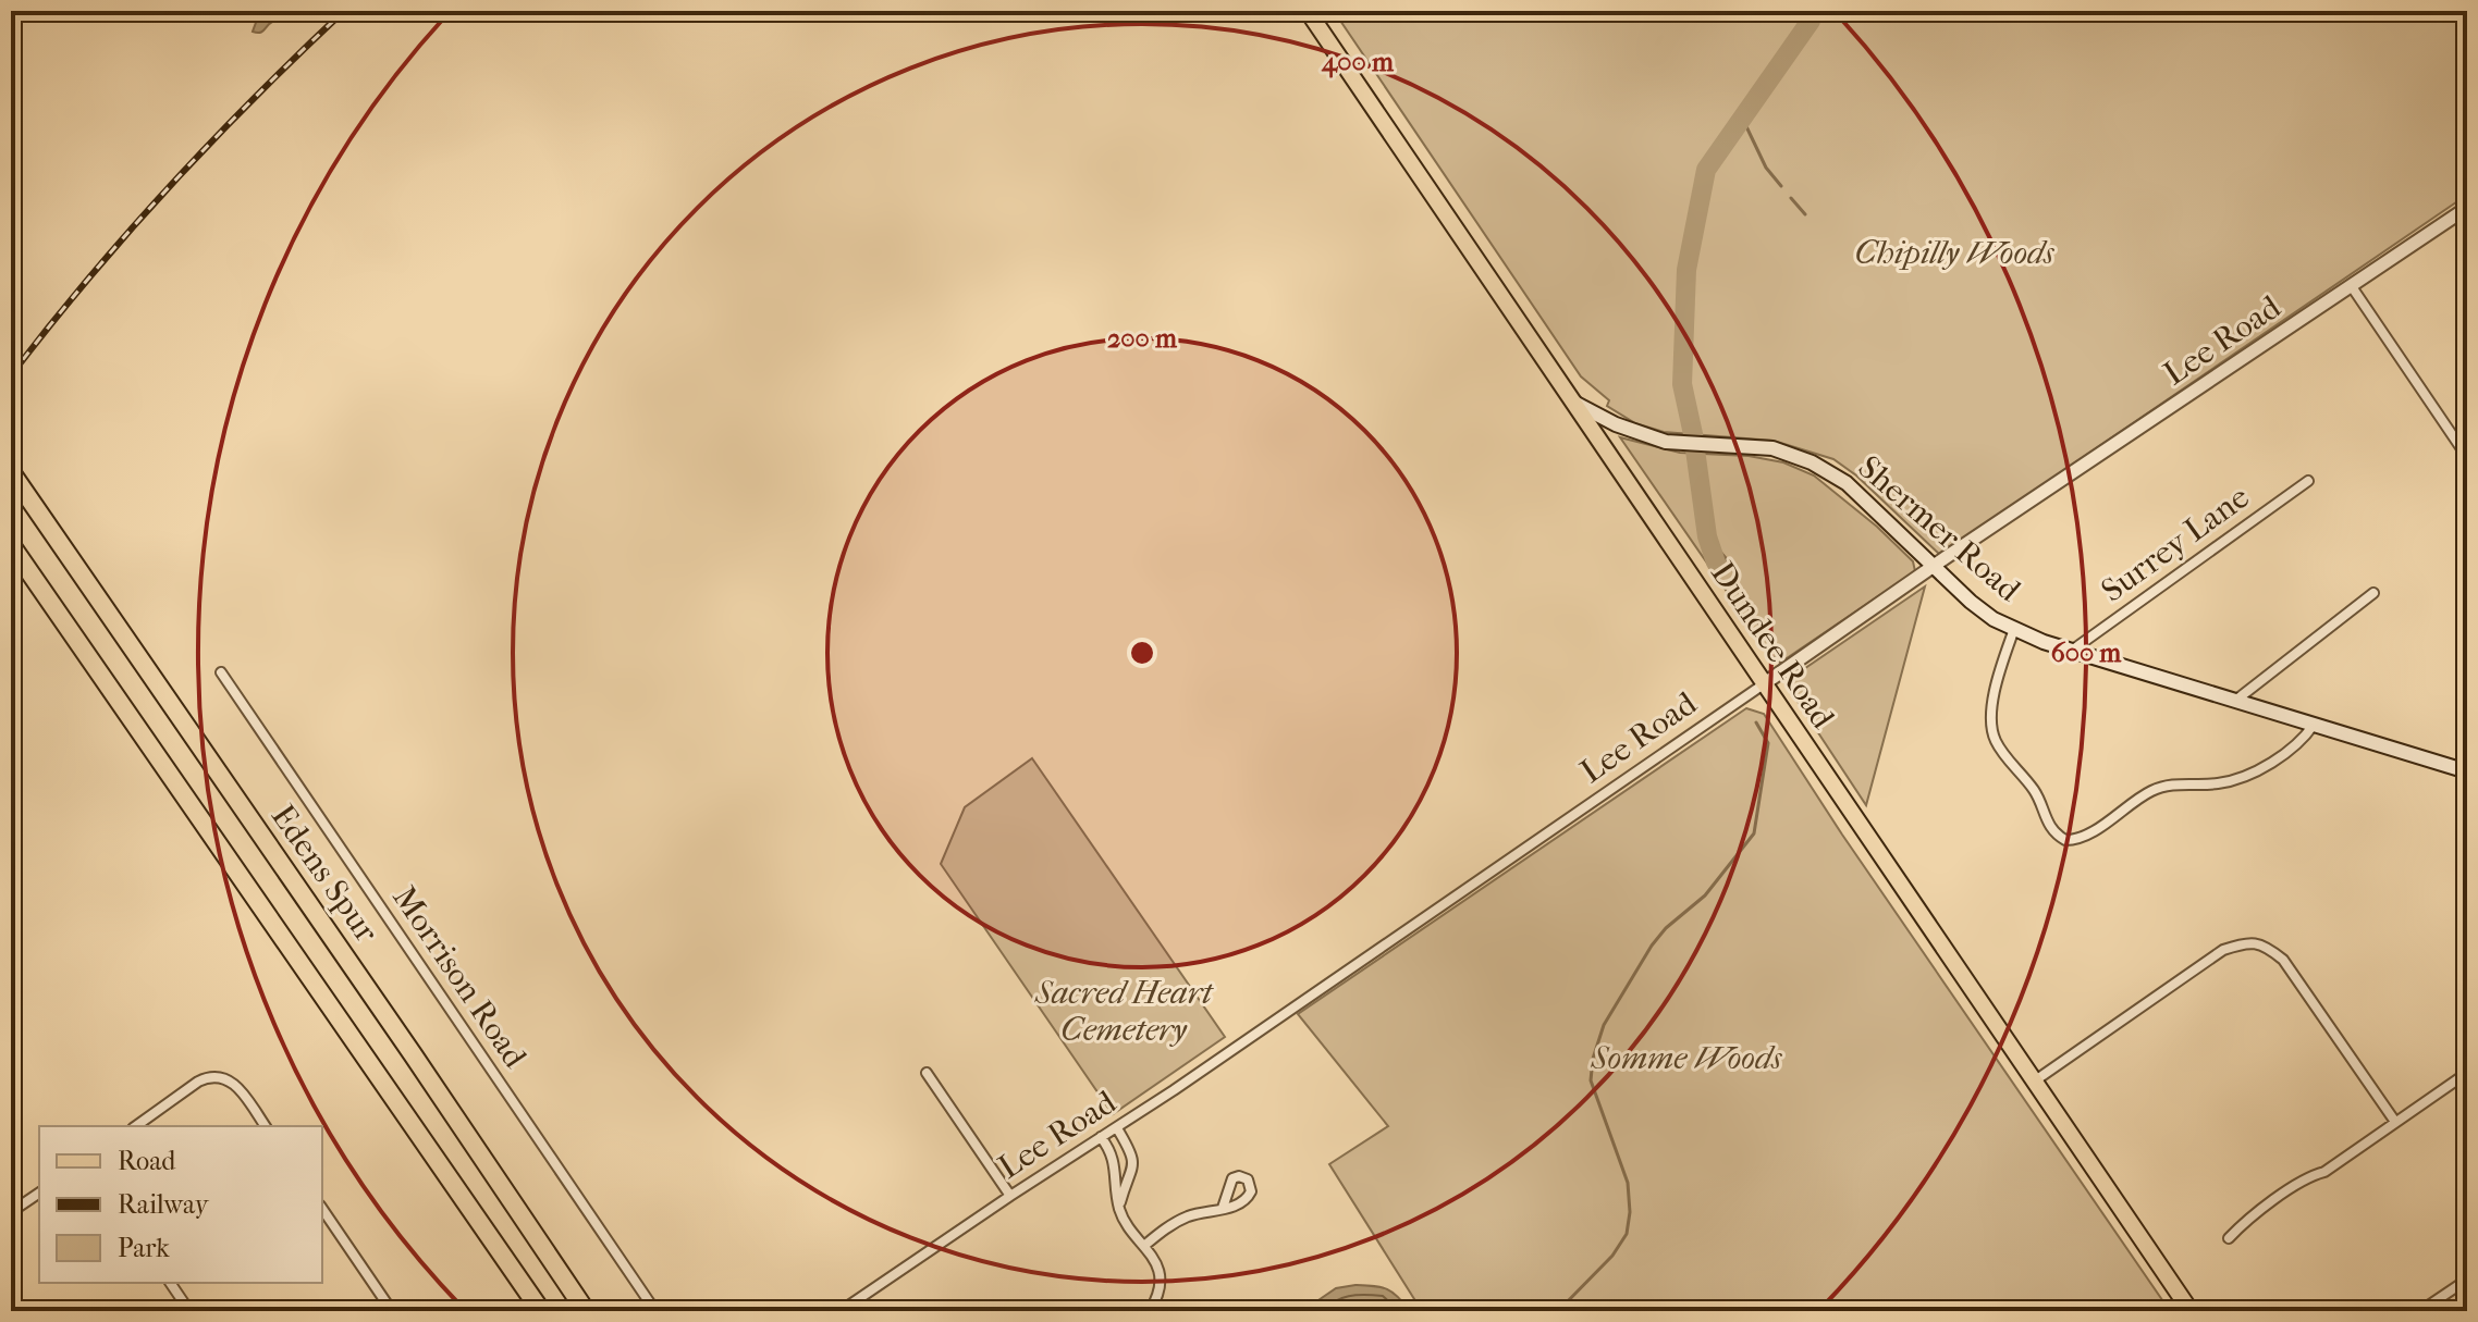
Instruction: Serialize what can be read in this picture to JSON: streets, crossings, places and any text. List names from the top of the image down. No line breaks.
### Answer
{"streets":{"highway":["Edens Spur"],"main road":["Shermer Road","Dundee Road"],"street":["Lee Road","Surrey Lane","Morrison Road"]},"crossings":[["Lee Road","Shermer Road"],["Lee Road","Dundee Road"],["Shermer Road","Surrey Lane"],["Shermer Road","Dundee Road"]],"parks":["Chipilly Woods","Sacred Heart Cemetery","Somme Woods"],"legend":["Road","Railway","Park"],"rings":["400 m","200 m","600 m"]}
